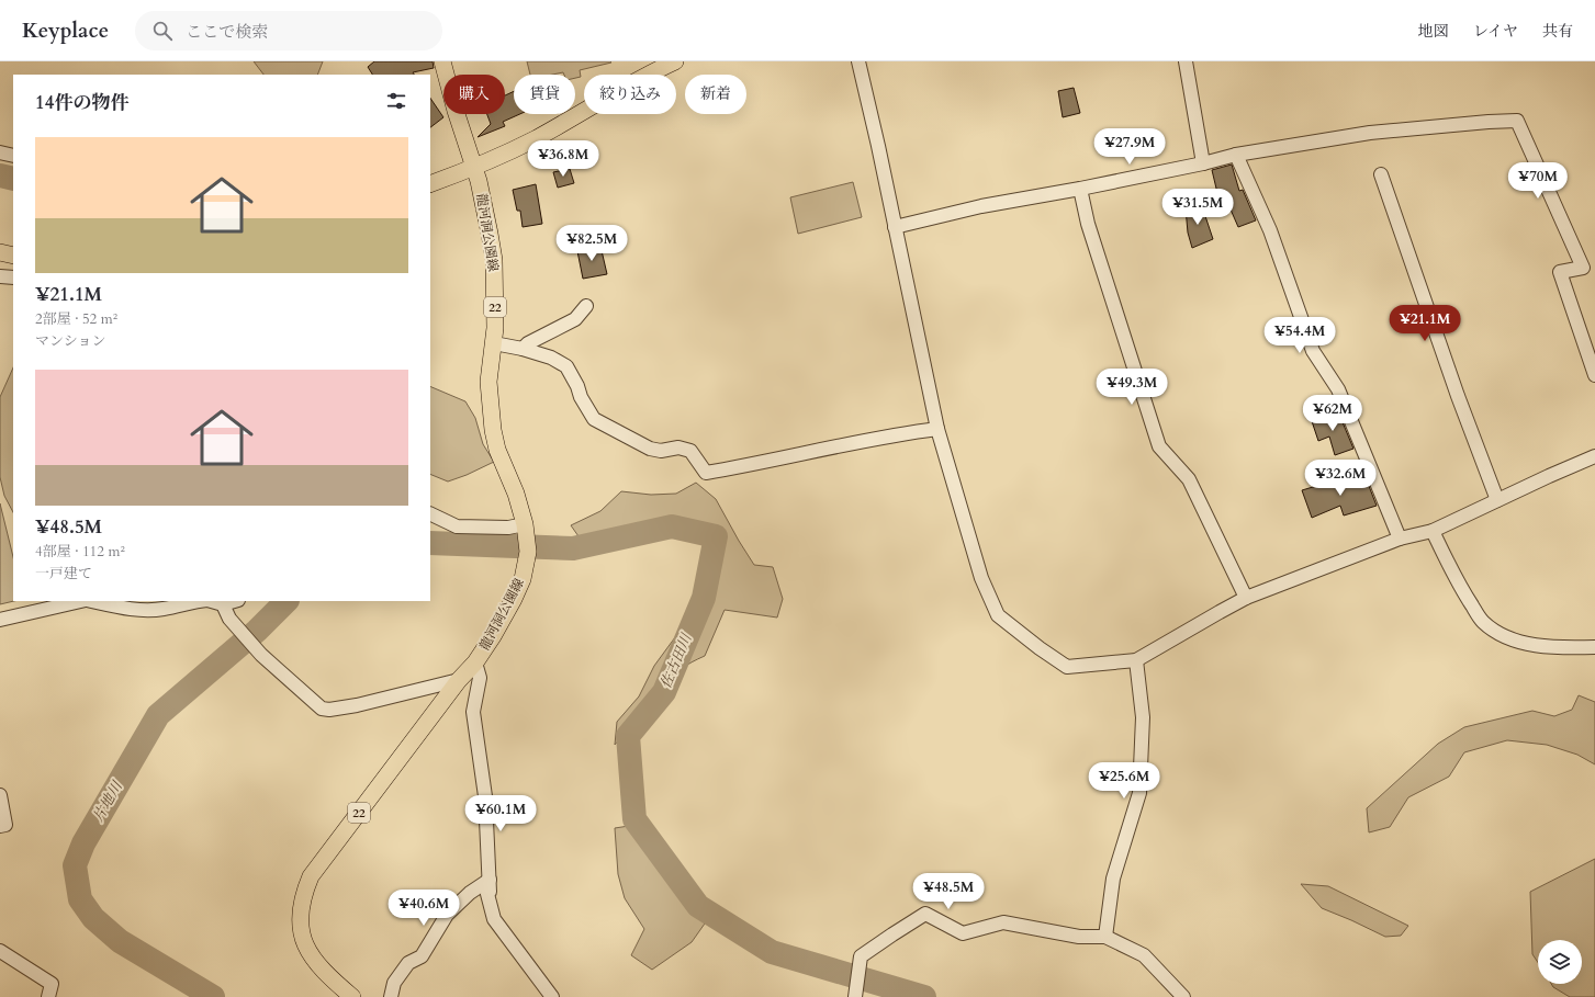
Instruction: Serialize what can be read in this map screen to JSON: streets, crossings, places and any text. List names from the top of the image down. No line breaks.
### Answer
{"streets":{"main road":["龍河洞公園線","22"]},"water":["佐古田川","片地川"],"page":{"header":"Keyplace","search":"ここで検索","nav":["地図","レイヤ","共有"],"chip":["購入","賃貸","絞り込み","新着"],"heading":"14件の物件","list":[{"name":"¥21.1M","note":"2部屋 · 52 m² · マンション"},{"name":"¥48.5M","note":"4部屋 · 112 m² · 一戸建て"}],"price":["¥27.9M","¥36.8M","¥70M","¥31.5M","¥82.5M","¥21.1M","¥54.4M","¥49.3M","¥62M","¥32.6M","¥25.6M","¥60.1M","¥48.5M","¥40.6M"]}}
